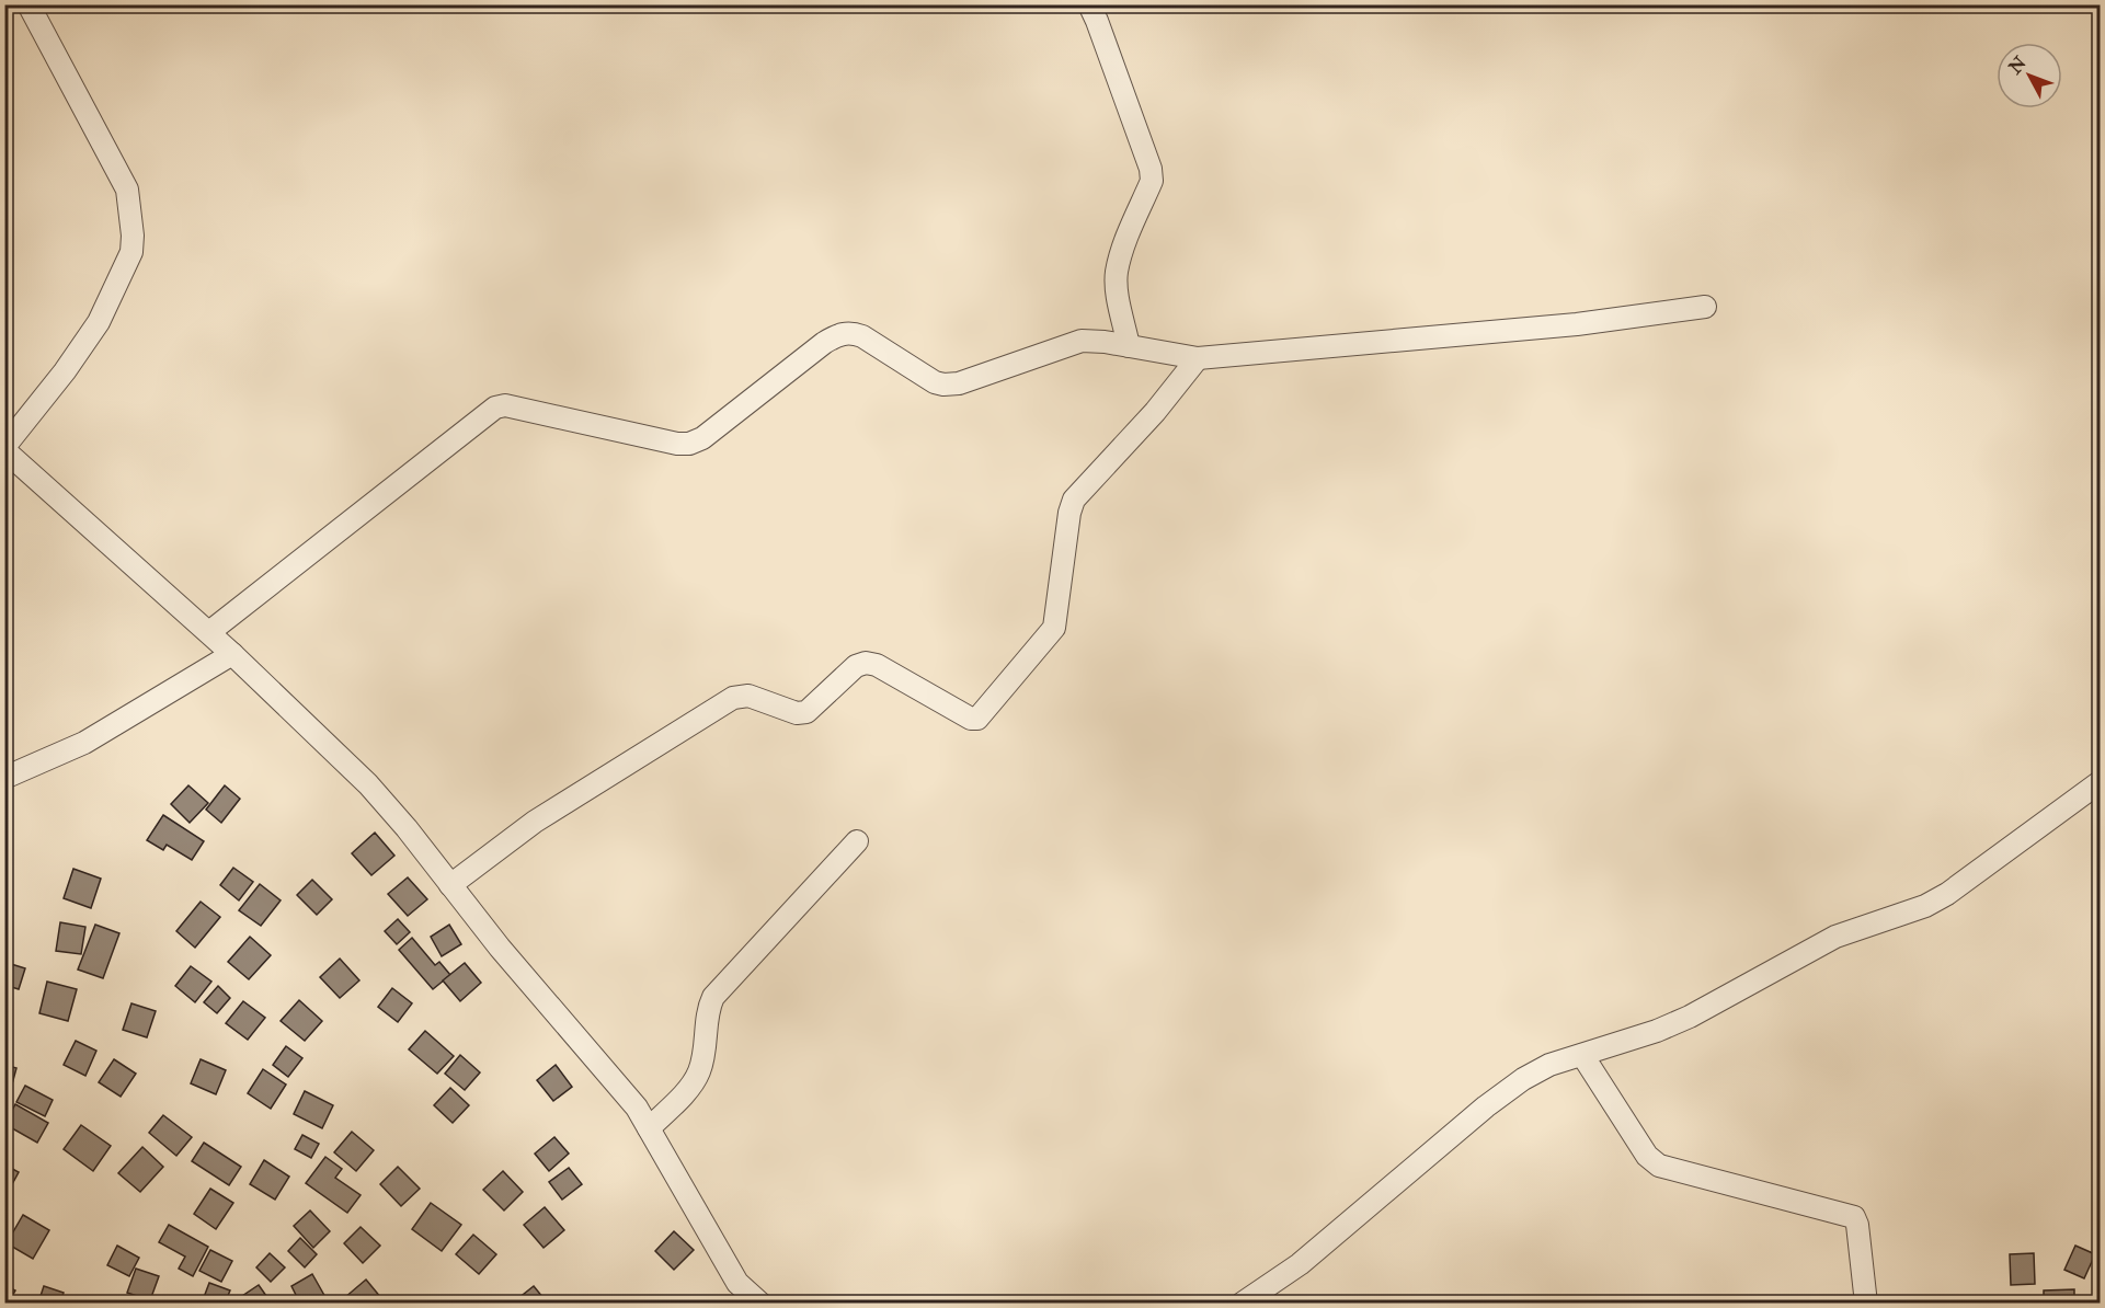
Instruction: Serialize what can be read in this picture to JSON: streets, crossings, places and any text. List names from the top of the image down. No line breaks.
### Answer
{"north":"top left"}
